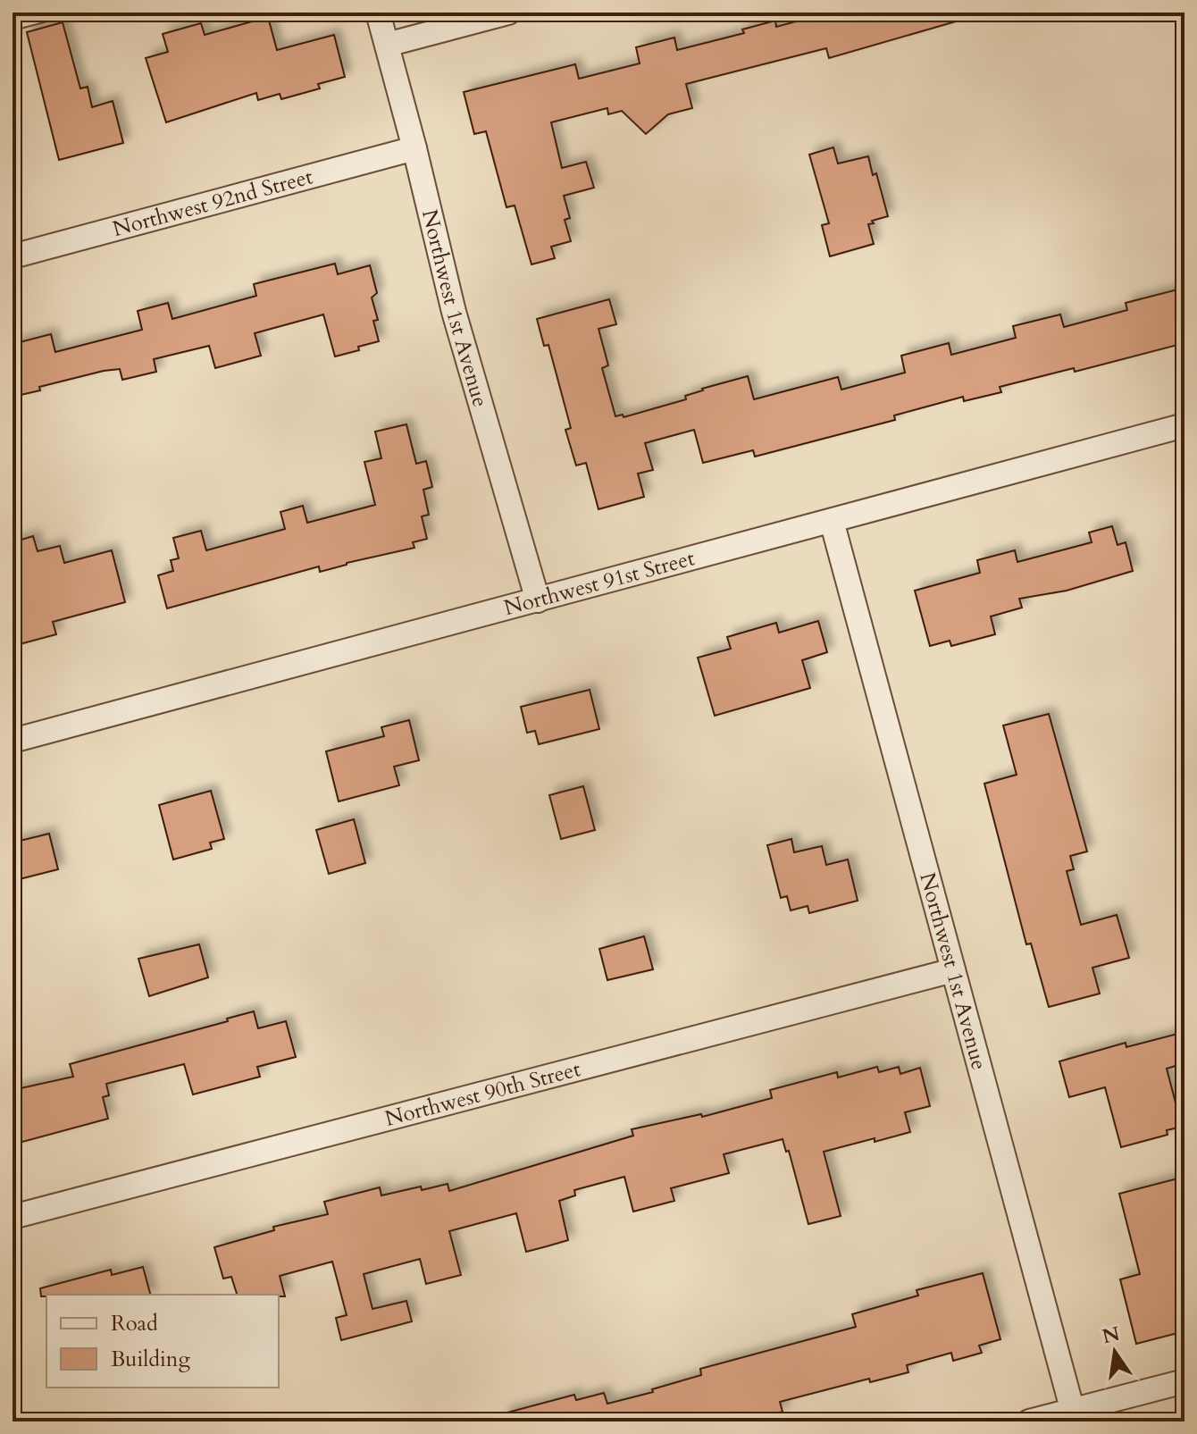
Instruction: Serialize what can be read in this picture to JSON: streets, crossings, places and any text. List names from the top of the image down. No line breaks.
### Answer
{"streets":{"street":["Northwest 92nd Street","Northwest 1st Avenue","Northwest 91st Street","Northwest 90th Street"]},"crossings":[["Northwest 92nd Street","Northwest 1st Avenue"],["Northwest 1st Avenue","Northwest 91st Street"],["Northwest 1st Avenue","Northwest 90th Street"]],"legend":["Road","Building"],"north":"top"}
